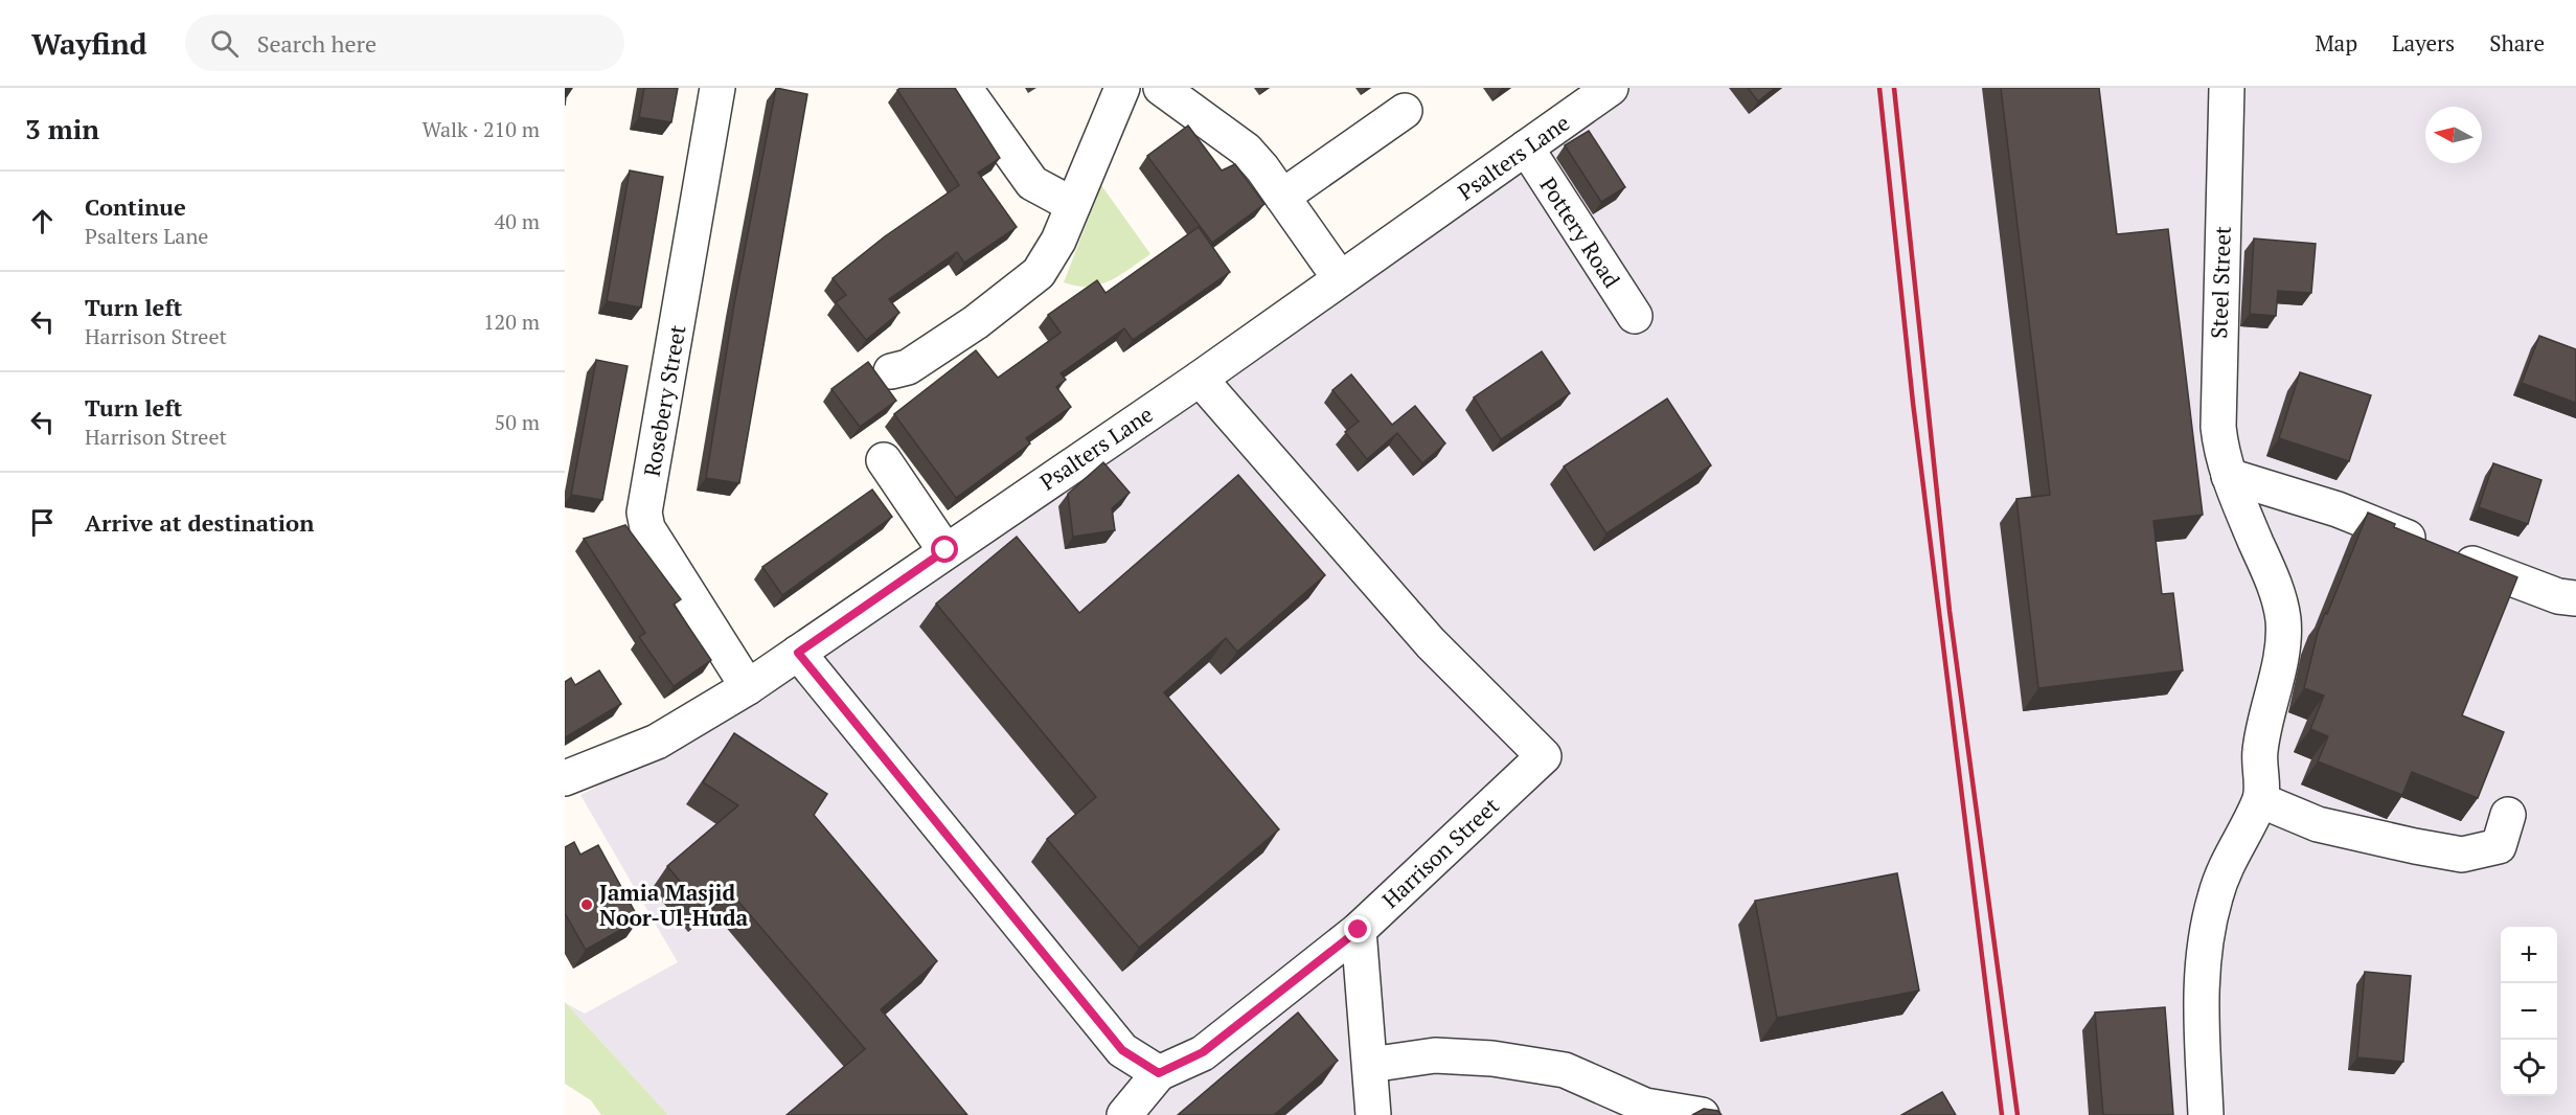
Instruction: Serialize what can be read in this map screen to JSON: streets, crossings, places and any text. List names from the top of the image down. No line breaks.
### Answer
{"streets":{"street":["Psalters Lane","Pottery Road","Steel Street","Rosebery Street","Harrison Street"]},"crossings":[["Psalters Lane","Pottery Road"],["Psalters Lane","Rosebery Street"],["Psalters Lane","Harrison Street"]],"places":["Jamia Masjid Noor-Ul-Huda"],"north":"left","page":{"header":"Wayfind","search":"Search here","nav":["Map","Layers","Share"],"heading":["3 min","Walk · 210 m"],"list":[["Continue","Psalters Lane","40 m"],["Turn left","Harrison Street","120 m"],["Turn left","Harrison Street","50 m"],"Arrive at destination"],"map_buttons":["+","−"]}}
